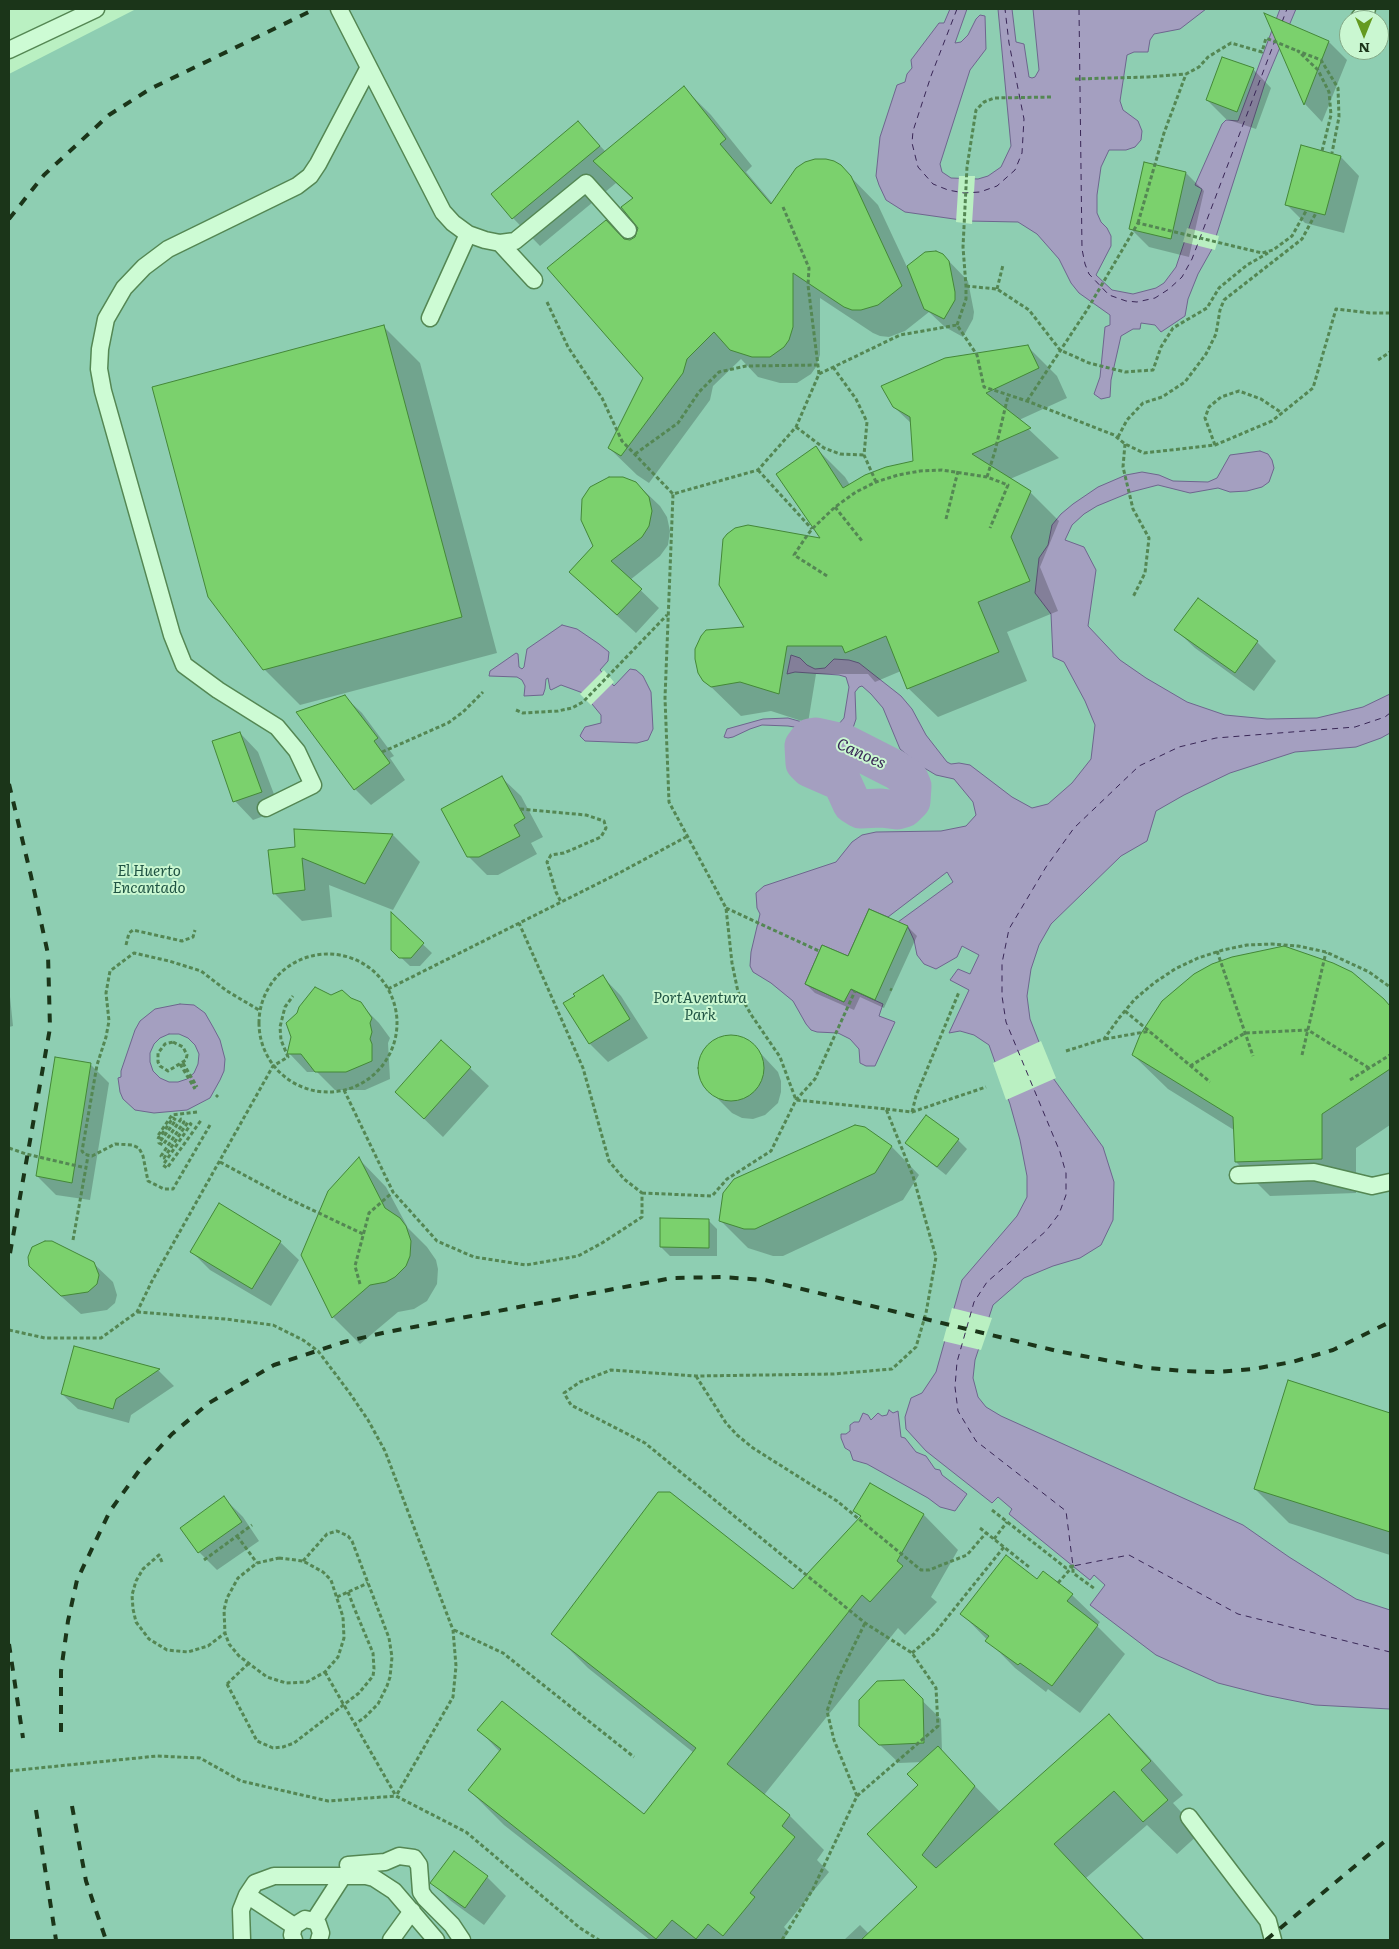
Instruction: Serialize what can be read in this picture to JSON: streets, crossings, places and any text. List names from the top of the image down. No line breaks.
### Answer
{"water":["Canoes"],"parks":["El Huerto Encantado","PortAventura Park"],"north":"bottom"}
